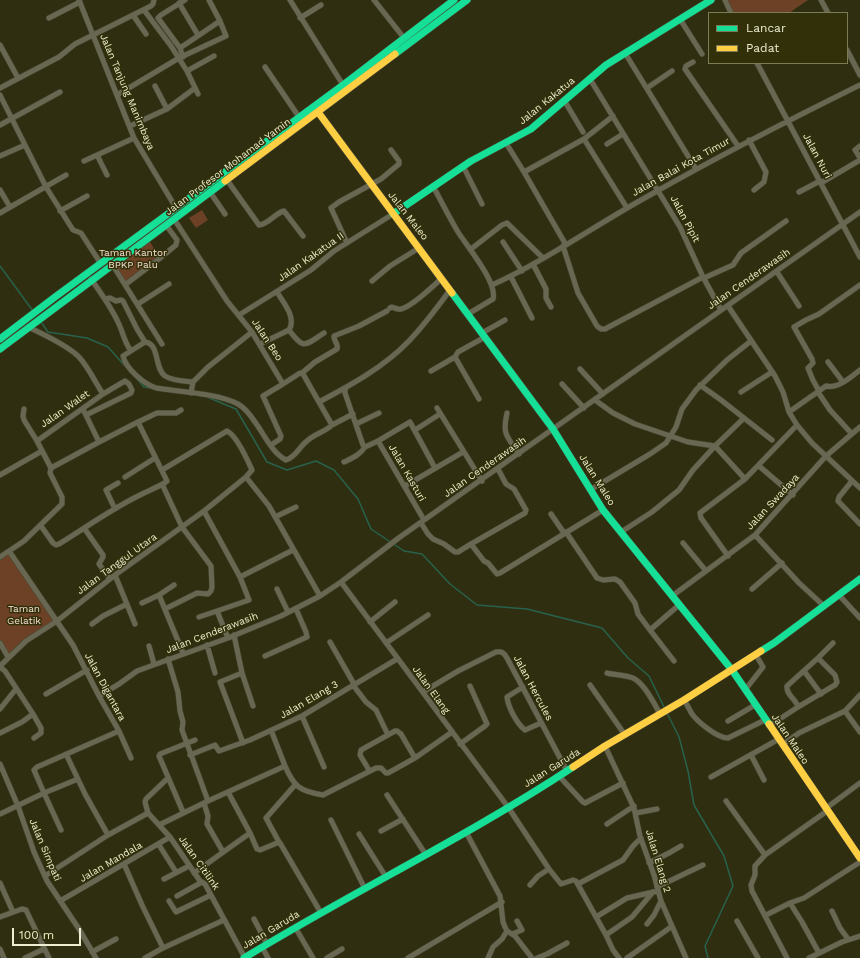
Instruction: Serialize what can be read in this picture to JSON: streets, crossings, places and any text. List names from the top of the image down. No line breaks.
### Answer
{"streets":{"street":["Jalan Tanjung Manimbaya","Jalan Kakatua","Jalan Nuri","Jalan Profesor Mohamad Yamin","Jalan Balai Kota Timur","Jalan Maleo","Jalan Pipit","Jalan Kakatua II","Jalan Cenderawasih","Jalan Beo","Jalan Walet","Jalan Kasturi","Jalan Swadaya","Jalan Tanggul Utara","Jalan Digantara","Jalan Hercules","Jalan Elang","Jalan Elang 3","Jalan Garuda","Jalan Simpati","Jalan Elang 2","Jalan Mandala","Jalan Citilink"]},"crossings":[["Jalan Tanjung Manimbaya","Jalan Profesor Mohamad Yamin"],["Jalan Kakatua","Jalan Maleo"],["Jalan Kakatua","Jalan Pipit"],["Jalan Kakatua","Jalan Kakatua II"],["Jalan Nuri","Jalan Balai Kota Timur"],["Jalan Nuri","Jalan Cenderawasih"],["Jalan Profesor Mohamad Yamin","Jalan Maleo"],["Jalan Profesor Mohamad Yamin","Jalan Beo"],["Jalan Profesor Mohamad Yamin","Jalan Walet"],["Jalan Balai Kota Timur","Jalan Pipit"],["Jalan Maleo","Jalan Kakatua II"],["Jalan Maleo","Jalan Cenderawasih"],["Jalan Maleo","Jalan Swadaya"],["Jalan Maleo","Jalan Garuda"],["Jalan Pipit","Jalan Cenderawasih"],["Jalan Kakatua II","Jalan Beo"],["Jalan Cenderawasih","Jalan Kasturi"],["Jalan Cenderawasih","Jalan Digantara"],["Jalan Cenderawasih","Jalan Elang"],["Jalan Tanggul Utara","Jalan Digantara"],["Jalan Hercules","Jalan Elang"],["Jalan Hercules","Jalan Garuda"],["Jalan Elang","Jalan Elang 3"],["Jalan Elang","Jalan Garuda"],["Jalan Garuda","Jalan Elang 2"],["Jalan Garuda","Jalan Citilink"],["Jalan Simpati","Jalan Mandala"],["Jalan Mandala","Jalan Citilink"]],"parks":["Taman Kantor BPKP Palu","Taman Gelatik"],"legend":["Lancar","Padat"],"scale_bar":"100 m"}
